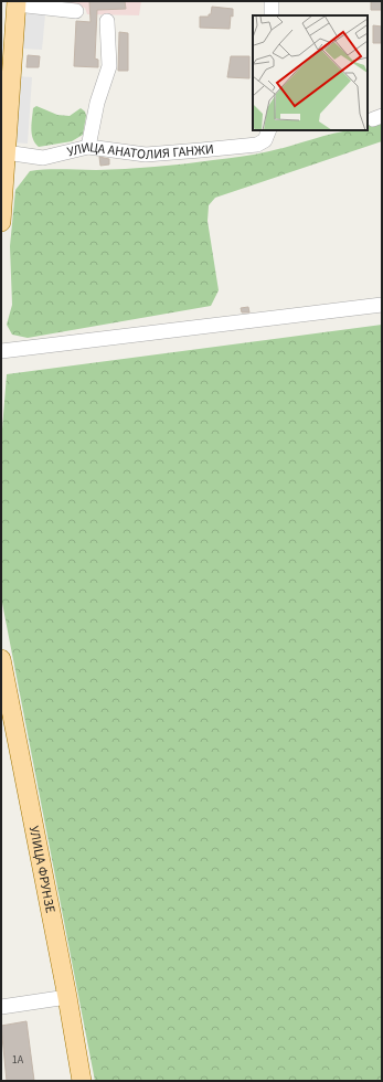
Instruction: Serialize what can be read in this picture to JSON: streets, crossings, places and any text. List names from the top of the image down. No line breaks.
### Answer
{"streets":{"main road":["УЛИЦА ФРУНЗЕ"],"lane":["УЛИЦА АНАТОЛИЯ ГАНЖИ"]},"house_numbers":["1А"]}
